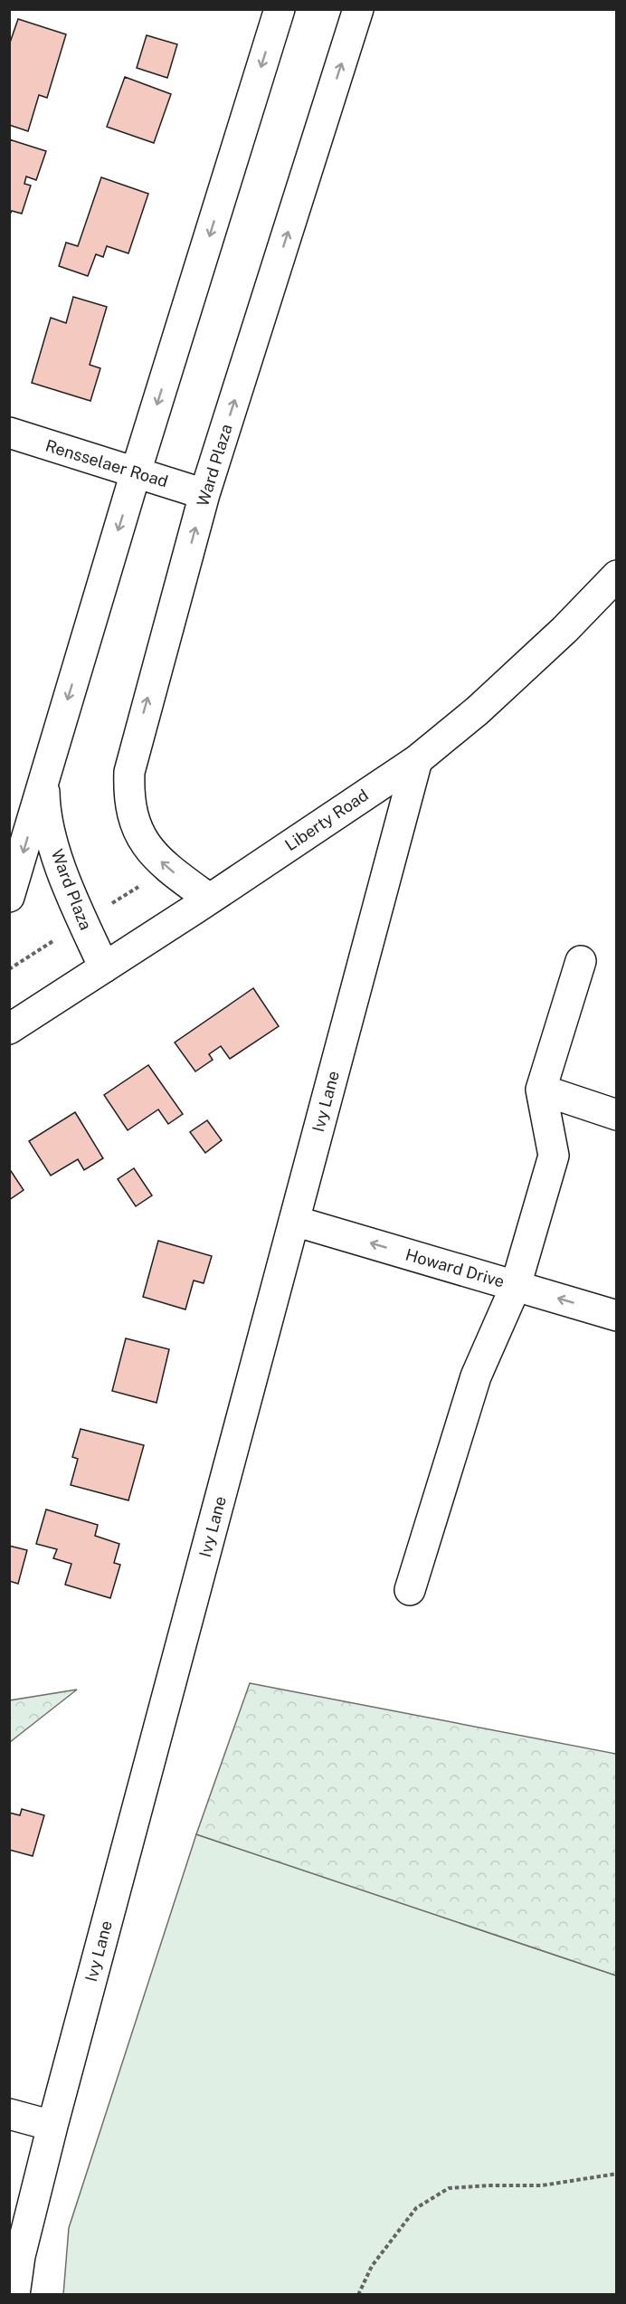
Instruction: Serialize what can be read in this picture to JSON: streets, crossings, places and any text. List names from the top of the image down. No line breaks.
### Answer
{"streets":{"street":["Rensselaer Road","Ward Plaza","Liberty Road","Ivy Lane","Howard Drive"]},"crossings":[["Rensselaer Road","Ward Plaza"],["Ward Plaza","Liberty Road"],["Liberty Road","Ivy Lane"],["Ivy Lane","Howard Drive"]],"one_way":["Howard Drive"]}
